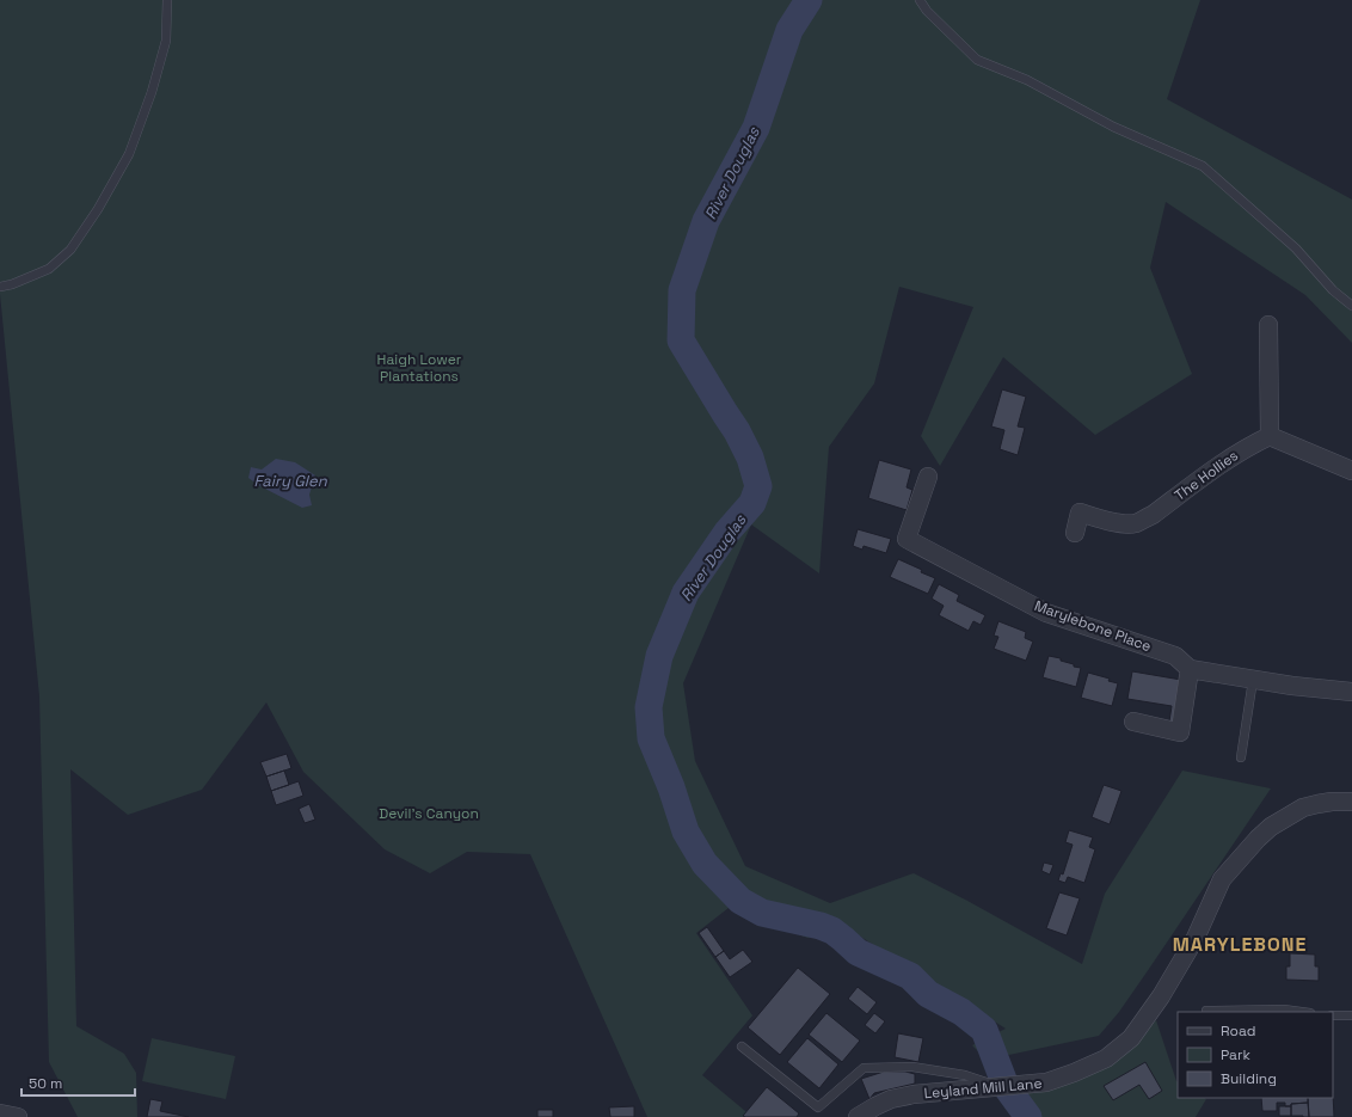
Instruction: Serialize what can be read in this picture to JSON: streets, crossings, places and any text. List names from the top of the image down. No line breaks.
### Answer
{"streets":{"street":["The Hollies","Marylebone Place","Leyland Mill Lane"]},"districts":["MARYLEBONE"],"water":["River Douglas","Fairy Glen"],"parks":["Haigh Lower Plantations","Devil's Canyon"],"legend":["Road","Park","Building"],"scale_bar":"50 m"}
